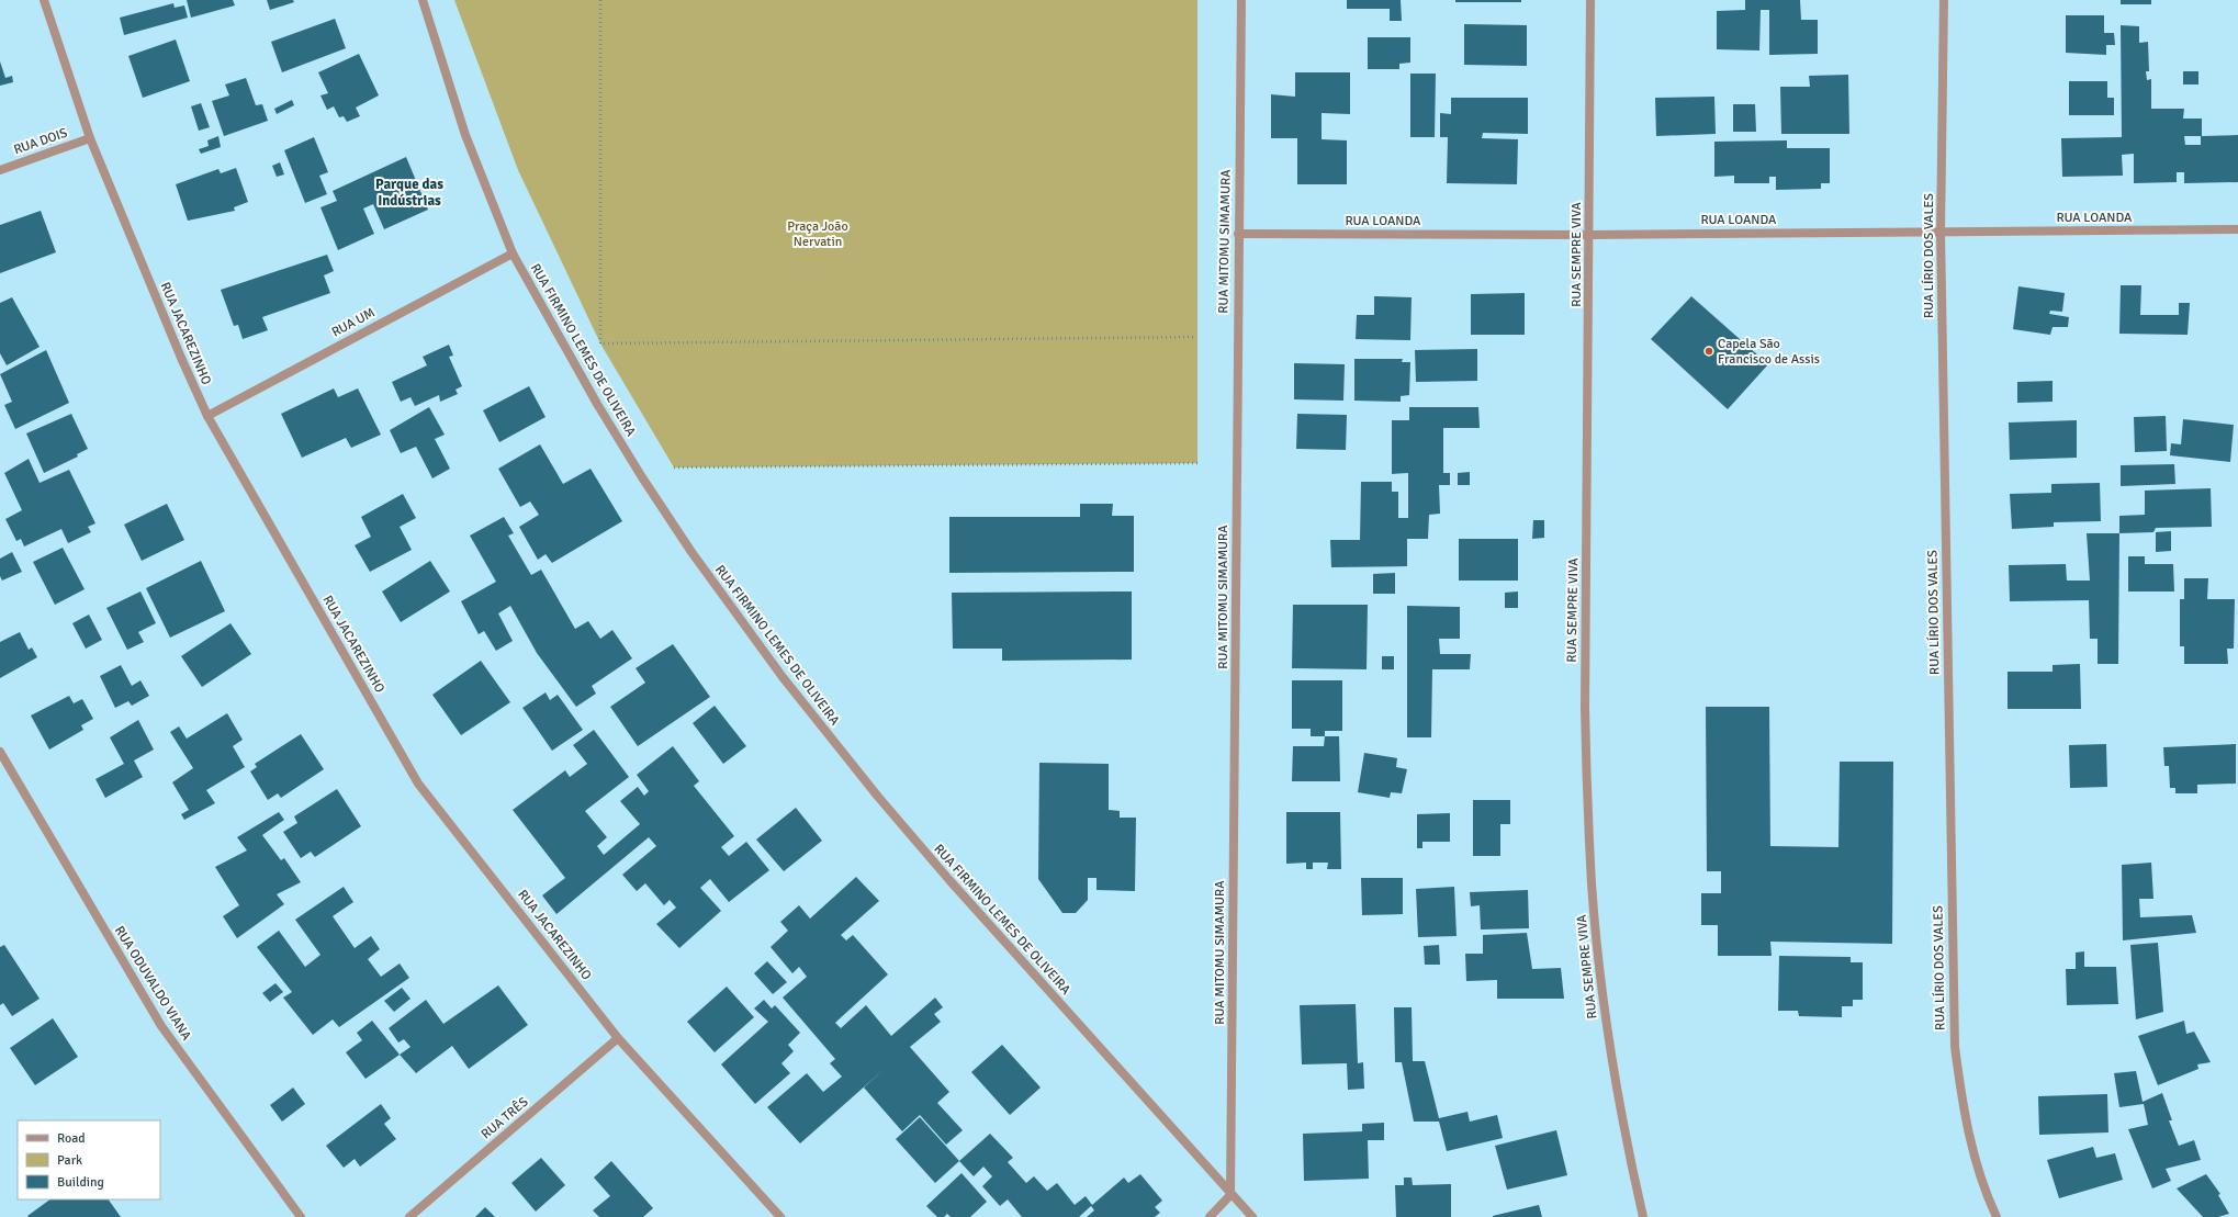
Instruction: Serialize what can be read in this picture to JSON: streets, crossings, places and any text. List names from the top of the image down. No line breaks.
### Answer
{"streets":{"street":["RUA DOIS","RUA LOANDA","RUA MITOMU SIMAMURA","RUA SEMPRE VIVA","RUA LÍRIO DOS VALES","RUA UM","RUA JACAREZINHO","RUA FIRMINO LEMES DE OLIVEIRA","RUA ODUVALDO VIANA","RUA TRÊS"]},"crossings":[["RUA DOIS","RUA JACAREZINHO"],["RUA LOANDA","RUA MITOMU SIMAMURA"],["RUA LOANDA","RUA SEMPRE VIVA"],["RUA LOANDA","RUA LÍRIO DOS VALES"],["RUA MITOMU SIMAMURA","RUA FIRMINO LEMES DE OLIVEIRA"],["RUA UM","RUA JACAREZINHO"],["RUA UM","RUA FIRMINO LEMES DE OLIVEIRA"],["RUA JACAREZINHO","RUA TRÊS"]],"districts":["Parque das Indústrias"],"parks":["Praça João Nervatin"],"places":["Capela São Francisco de Assis"],"legend":["Road","Park","Building"]}
